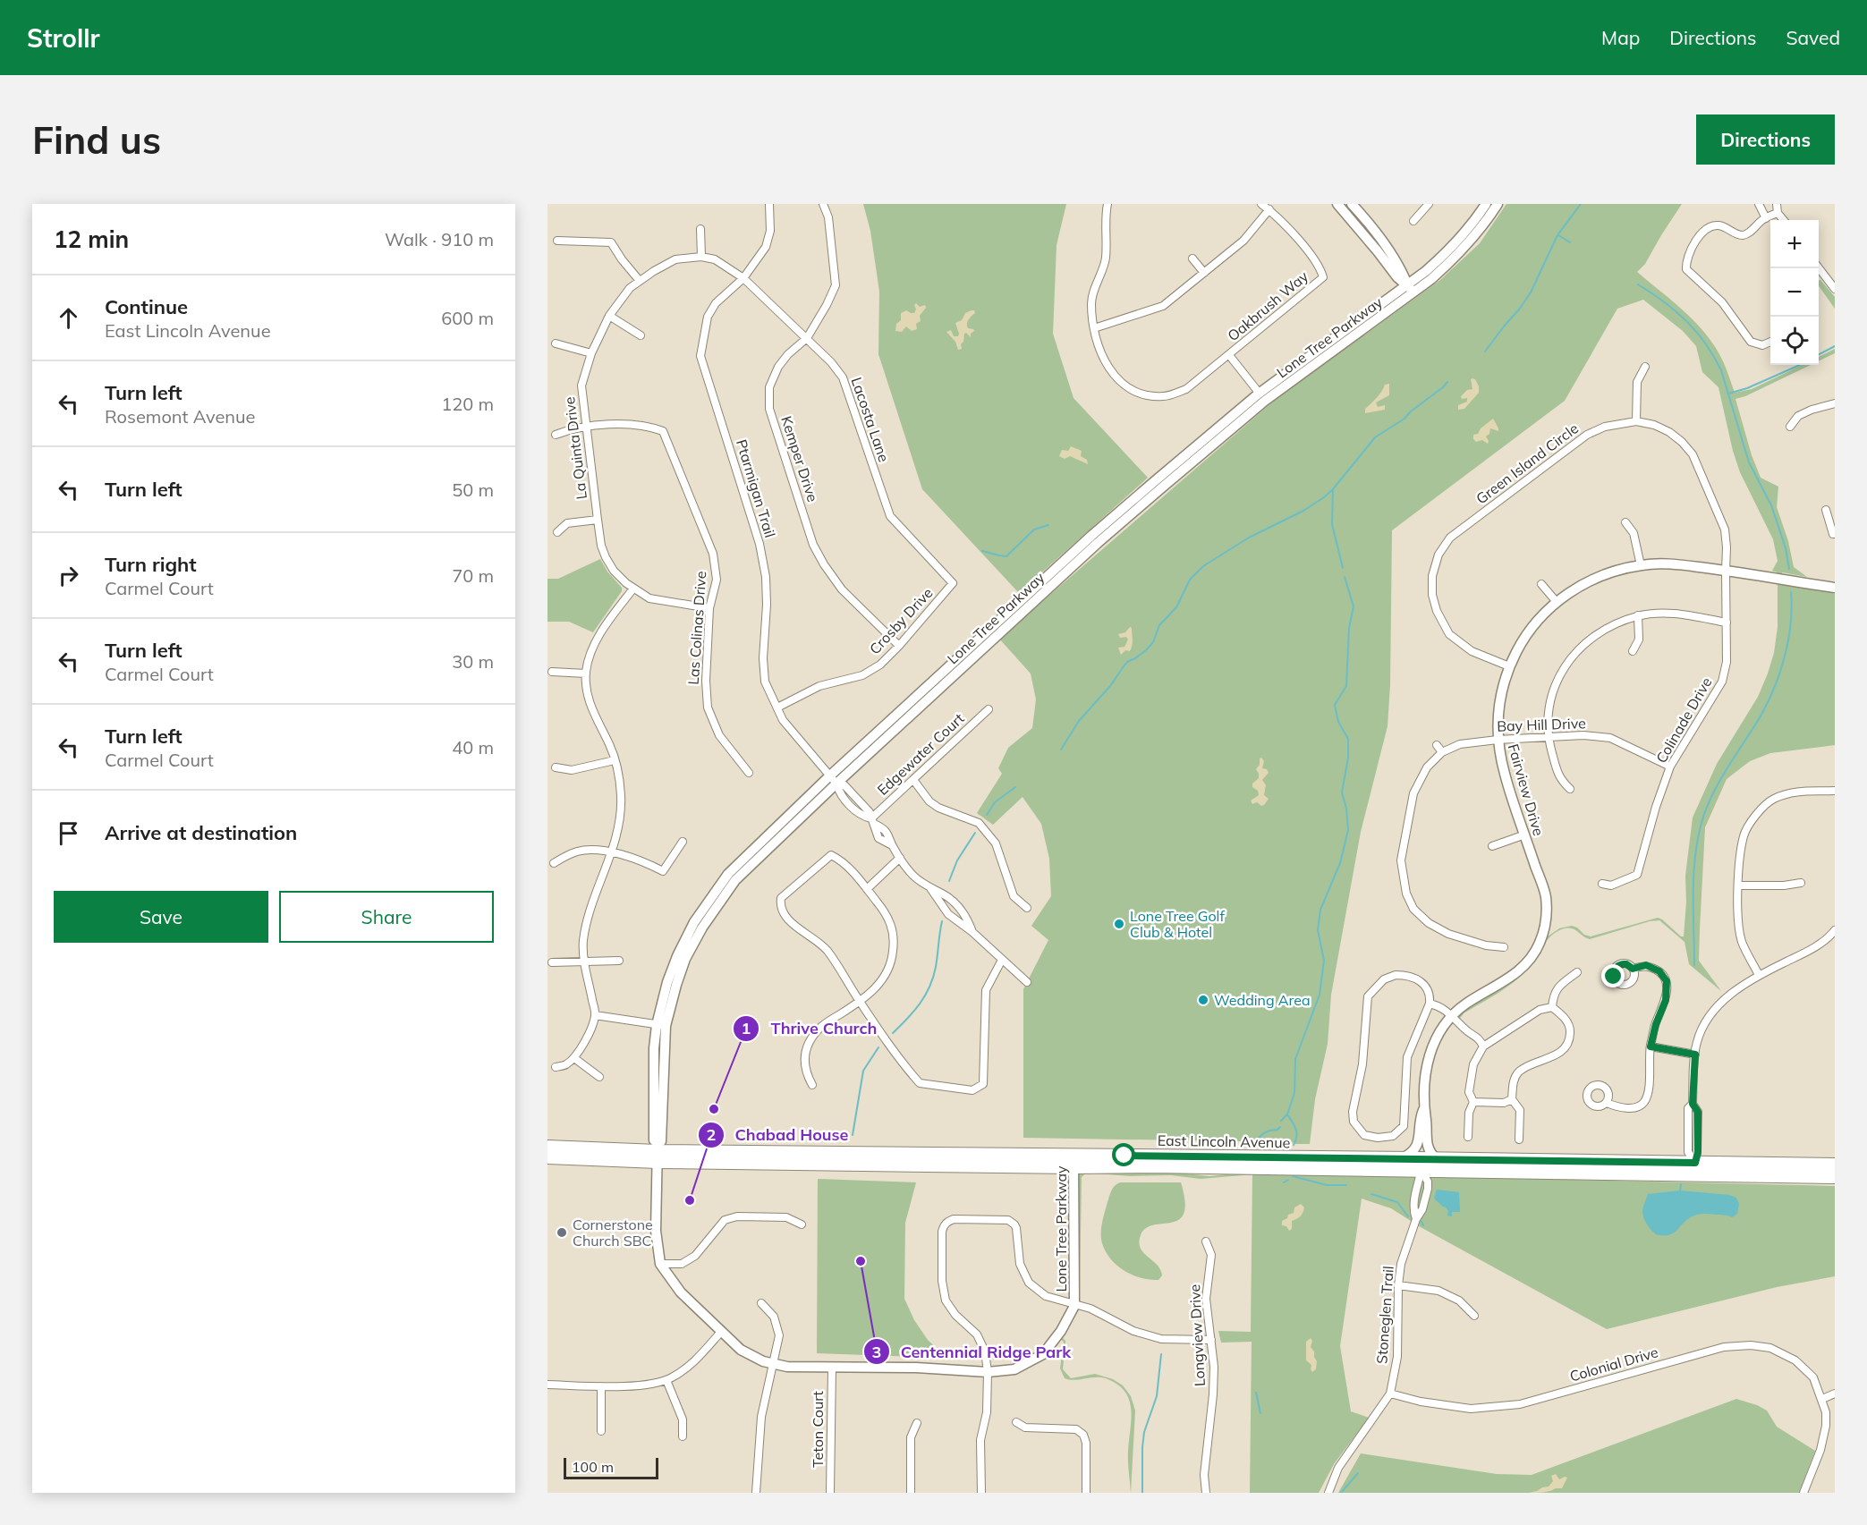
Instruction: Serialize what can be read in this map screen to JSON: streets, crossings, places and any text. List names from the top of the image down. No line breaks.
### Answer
{"streets":{"main road":["East Lincoln Avenue"],"street":["Oakbrush Way","Lone Tree Parkway","Lacosta Lane","La Quinta Drive","Kemper Drive","Green Island Circle","Ptarmigan Trail","Crosby Drive","Las Colinas Drive","Colinade Drive","Bay Hill Drive","Edgewater Court","Fairview Drive","Stoneglen Trail","Longview Drive","Colonial Drive","Teton Court"]},"crossings":[["Lone Tree Parkway","Ptarmigan Trail"],["Lone Tree Parkway","East Lincoln Avenue"],["Lone Tree Parkway","Teton Court"],["Lacosta Lane","Kemper Drive"],["Lacosta Lane","Ptarmigan Trail"],["Lacosta Lane","Crosby Drive"],["La Quinta Drive","Las Colinas Drive"],["Kemper Drive","Crosby Drive"],["Green Island Circle","Colinade Drive"],["Green Island Circle","Fairview Drive"],["Ptarmigan Trail","Crosby Drive"],["Ptarmigan Trail","Edgewater Court"],["Colinade Drive","Bay Hill Drive"],["Colinade Drive","Fairview Drive"],["Bay Hill Drive","Fairview Drive"],["Fairview Drive","East Lincoln Avenue"],["East Lincoln Avenue","Stoneglen Trail"],["Stoneglen Trail","Colonial Drive"]],"places":["Lone Tree Golf Club & Hotel","Wedding Area","Thrive Church","Chabad House","Cornerstone Church SBC","Centennial Ridge Park"],"scale_bar":"100 m","page":{"header":"Strollr","nav":["Map","Directions","Saved"],"buttons":["Directions",["Save","Share"]],"title":"Find us","heading":["12 min","Walk · 910 m"],"map_buttons":["+","−"],"list":[["Continue","East Lincoln Avenue","600 m"],["Turn left","Rosemont Avenue","120 m"],["Turn left","50 m"],["Turn right","Carmel Court","70 m"],["Turn left","Carmel Court","30 m"],["Turn left","Carmel Court","40 m"],"Arrive at destination"],"scale":"100 m"}}
